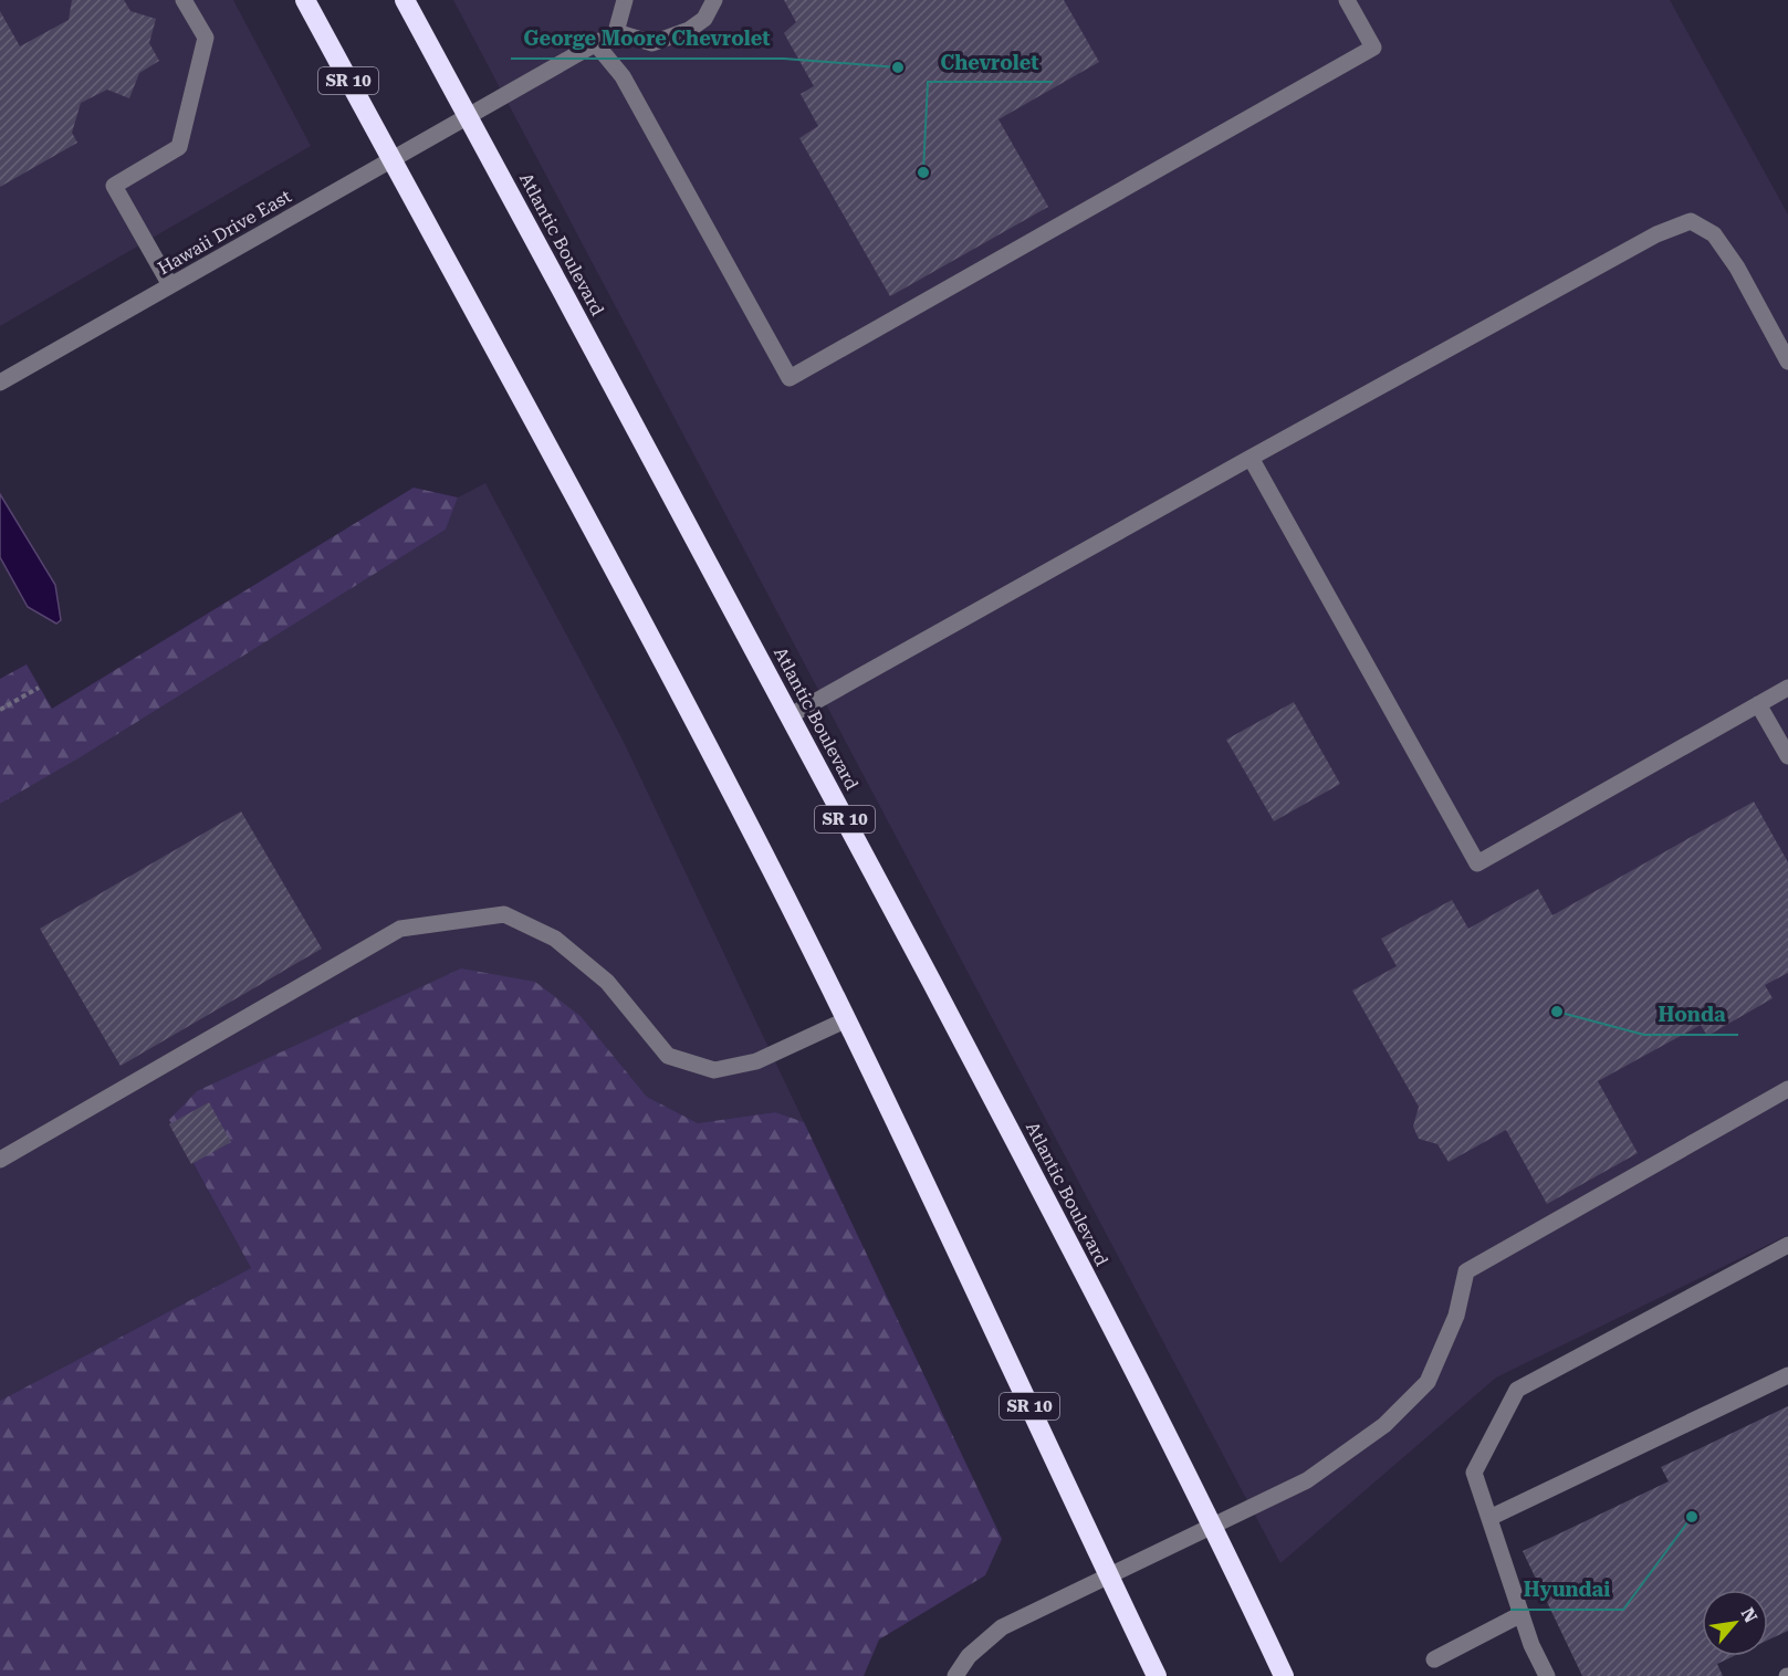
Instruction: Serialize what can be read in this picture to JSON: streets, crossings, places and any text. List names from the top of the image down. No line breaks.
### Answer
{"streets":{"highway":["SR 10","Atlantic Boulevard"],"street":["Hawaii Drive East"]},"crossings":[["SR 10","Hawaii Drive East"],["Hawaii Drive East","Atlantic Boulevard"]],"places":["George Moore Chevrolet","Chevrolet","Honda","Hyundai"],"north":"top right"}
